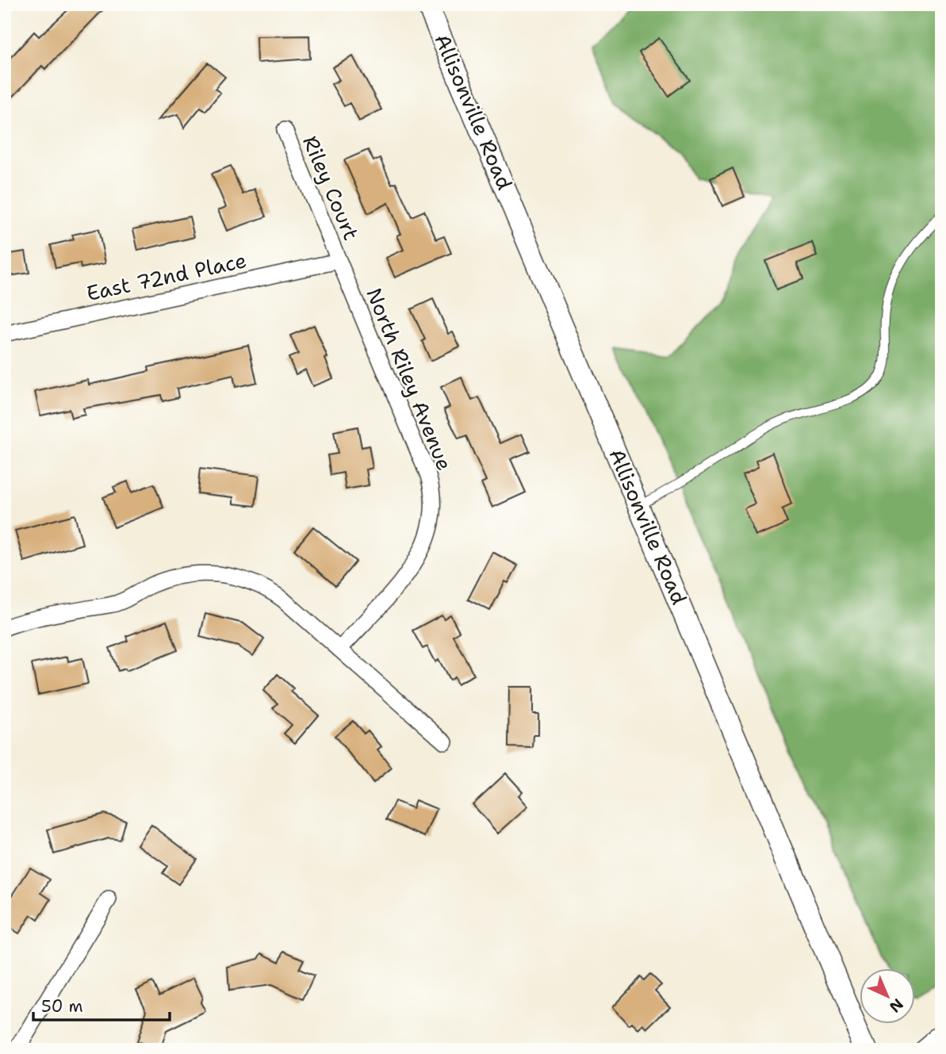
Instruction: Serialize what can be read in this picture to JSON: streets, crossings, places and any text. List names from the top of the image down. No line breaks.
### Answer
{"streets":{"main road":["Allisonville Road"],"street":["Riley Court","East 72nd Place","North Riley Avenue"]},"crossings":[["Riley Court","East 72nd Place"],["Riley Court","North Riley Avenue"],["East 72nd Place","North Riley Avenue"]],"scale_bar":"50 m","north":"bottom right"}
